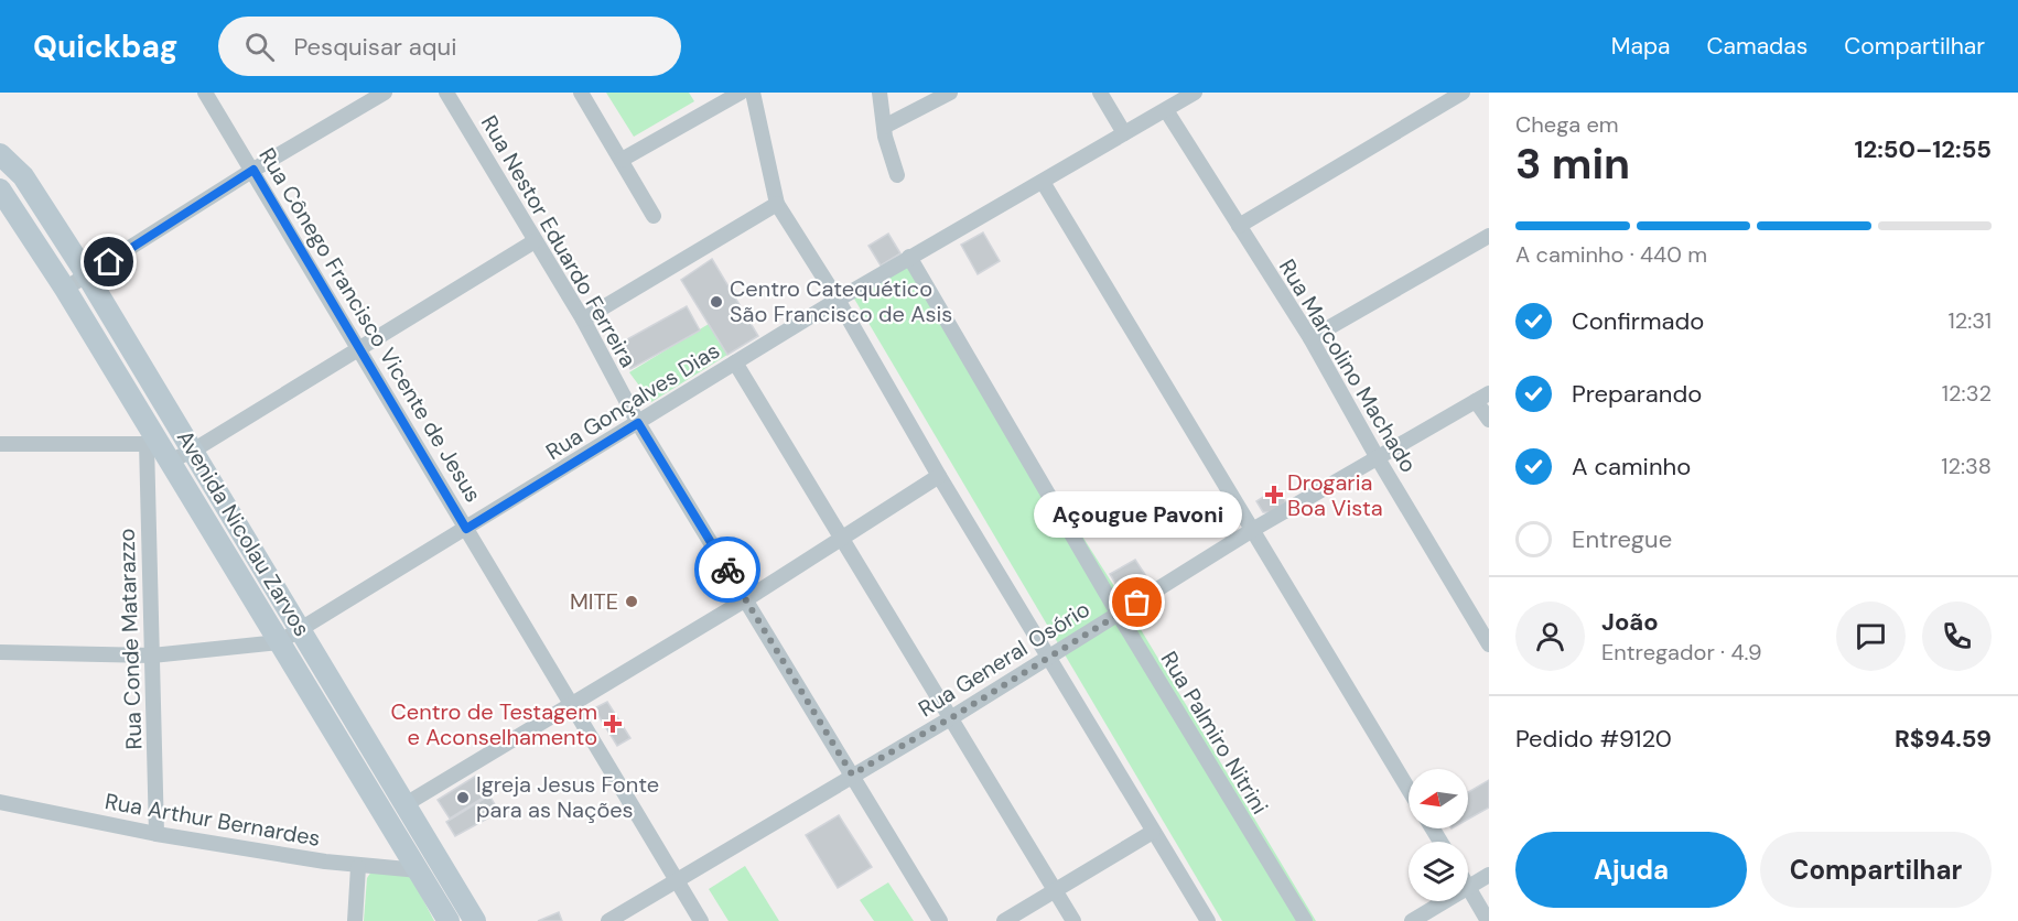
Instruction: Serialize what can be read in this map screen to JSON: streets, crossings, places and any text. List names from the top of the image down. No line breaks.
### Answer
{"streets":{"main road":["Avenida Nicolau Zarvos"],"street":["Rua Nestor Eduardo Ferreira","Rua Cônego Francisco Vicente de Jesus","Rua Marcolino Machado","Rua Gonçalves Dias","Rua Conde Matarazzo","Rua General Osório","Rua Palmiro Nitrini","Rua Arthur Bernardes"]},"crossings":[["Rua Nestor Eduardo Ferreira","Rua Gonçalves Dias"],["Rua Nestor Eduardo Ferreira","Rua General Osório"],["Rua Cônego Francisco Vicente de Jesus","Rua Gonçalves Dias"],["Rua Cônego Francisco Vicente de Jesus","Rua General Osório"],["Rua Marcolino Machado","Rua Gonçalves Dias"],["Rua Marcolino Machado","Rua General Osório"],["Rua Gonçalves Dias","Avenida Nicolau Zarvos"],["Rua Gonçalves Dias","Rua Palmiro Nitrini"],["Avenida Nicolau Zarvos","Rua Conde Matarazzo"],["Avenida Nicolau Zarvos","Rua Arthur Bernardes"],["Rua Conde Matarazzo","Rua Arthur Bernardes"],["Rua General Osório","Rua Palmiro Nitrini"]],"places":{"other":["Centro Catequético São Francisco de Asis","MITE","Açougue Pavoni","Igreja Jesus Fonte para as Nações"],"health":["Drogaria Boa Vista","Centro de Testagem e Aconselhamento"]},"north":"left","page":{"header":"Quickbag","search":"Pesquisar aqui","nav":["Mapa","Camadas","Compartilhar"],"heading":["3 min","Chega em","12:50–12:55"],"panel":["João","Entregador · 4.9","Pedido #9120","R$94.59"],"bar":"A caminho · 440 m","list":[["Confirmado","12:31"],["Preparando","12:32"],["A caminho","12:38"],"Entregue"],"bubble":"Açougue Pavoni","buttons":["Ajuda","Compartilhar"]}}
